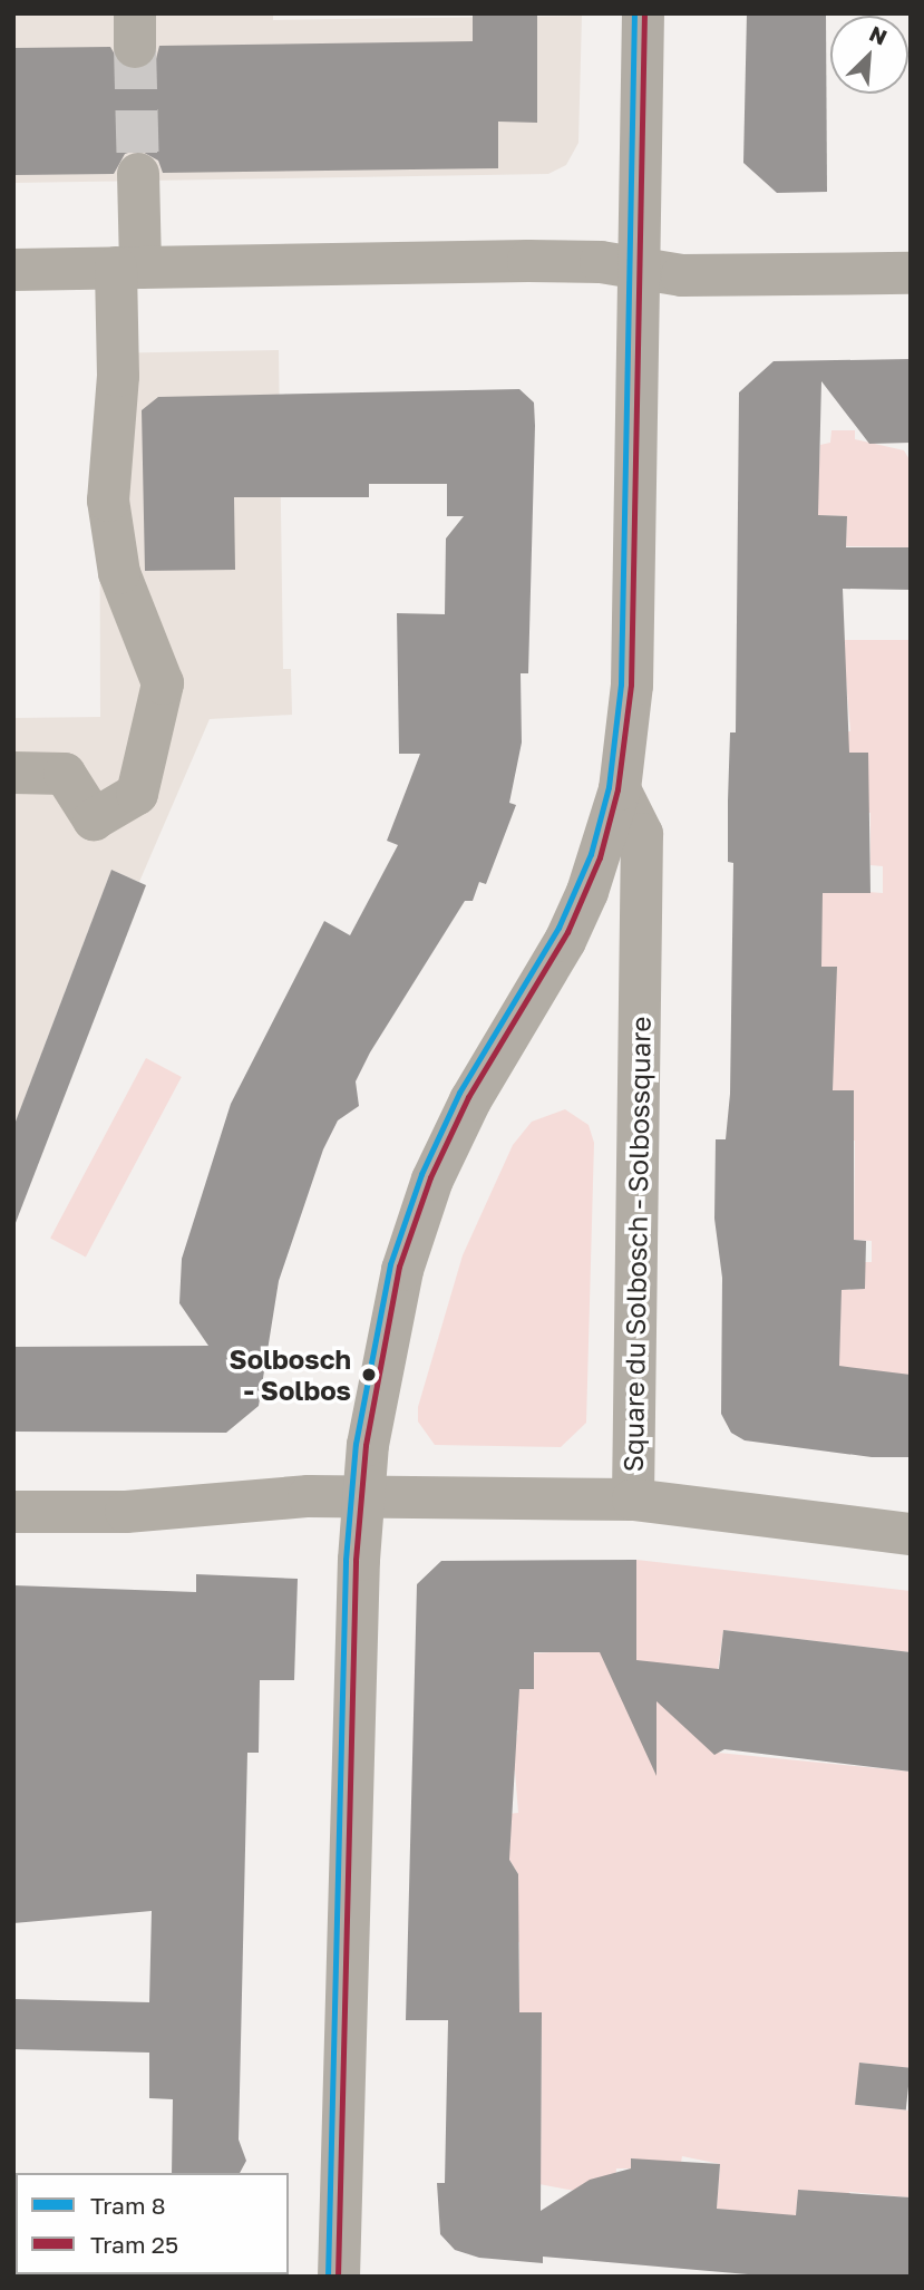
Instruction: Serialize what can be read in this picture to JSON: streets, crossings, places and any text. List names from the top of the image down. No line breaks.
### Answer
{"streets":{"street":["Square du Solbosch - Solbossquare"]},"places":["Solbosch - Solbos"],"lines":["tram line 8","tram line 25"],"legend":["Tram 8","Tram 25"],"north":"top right"}
